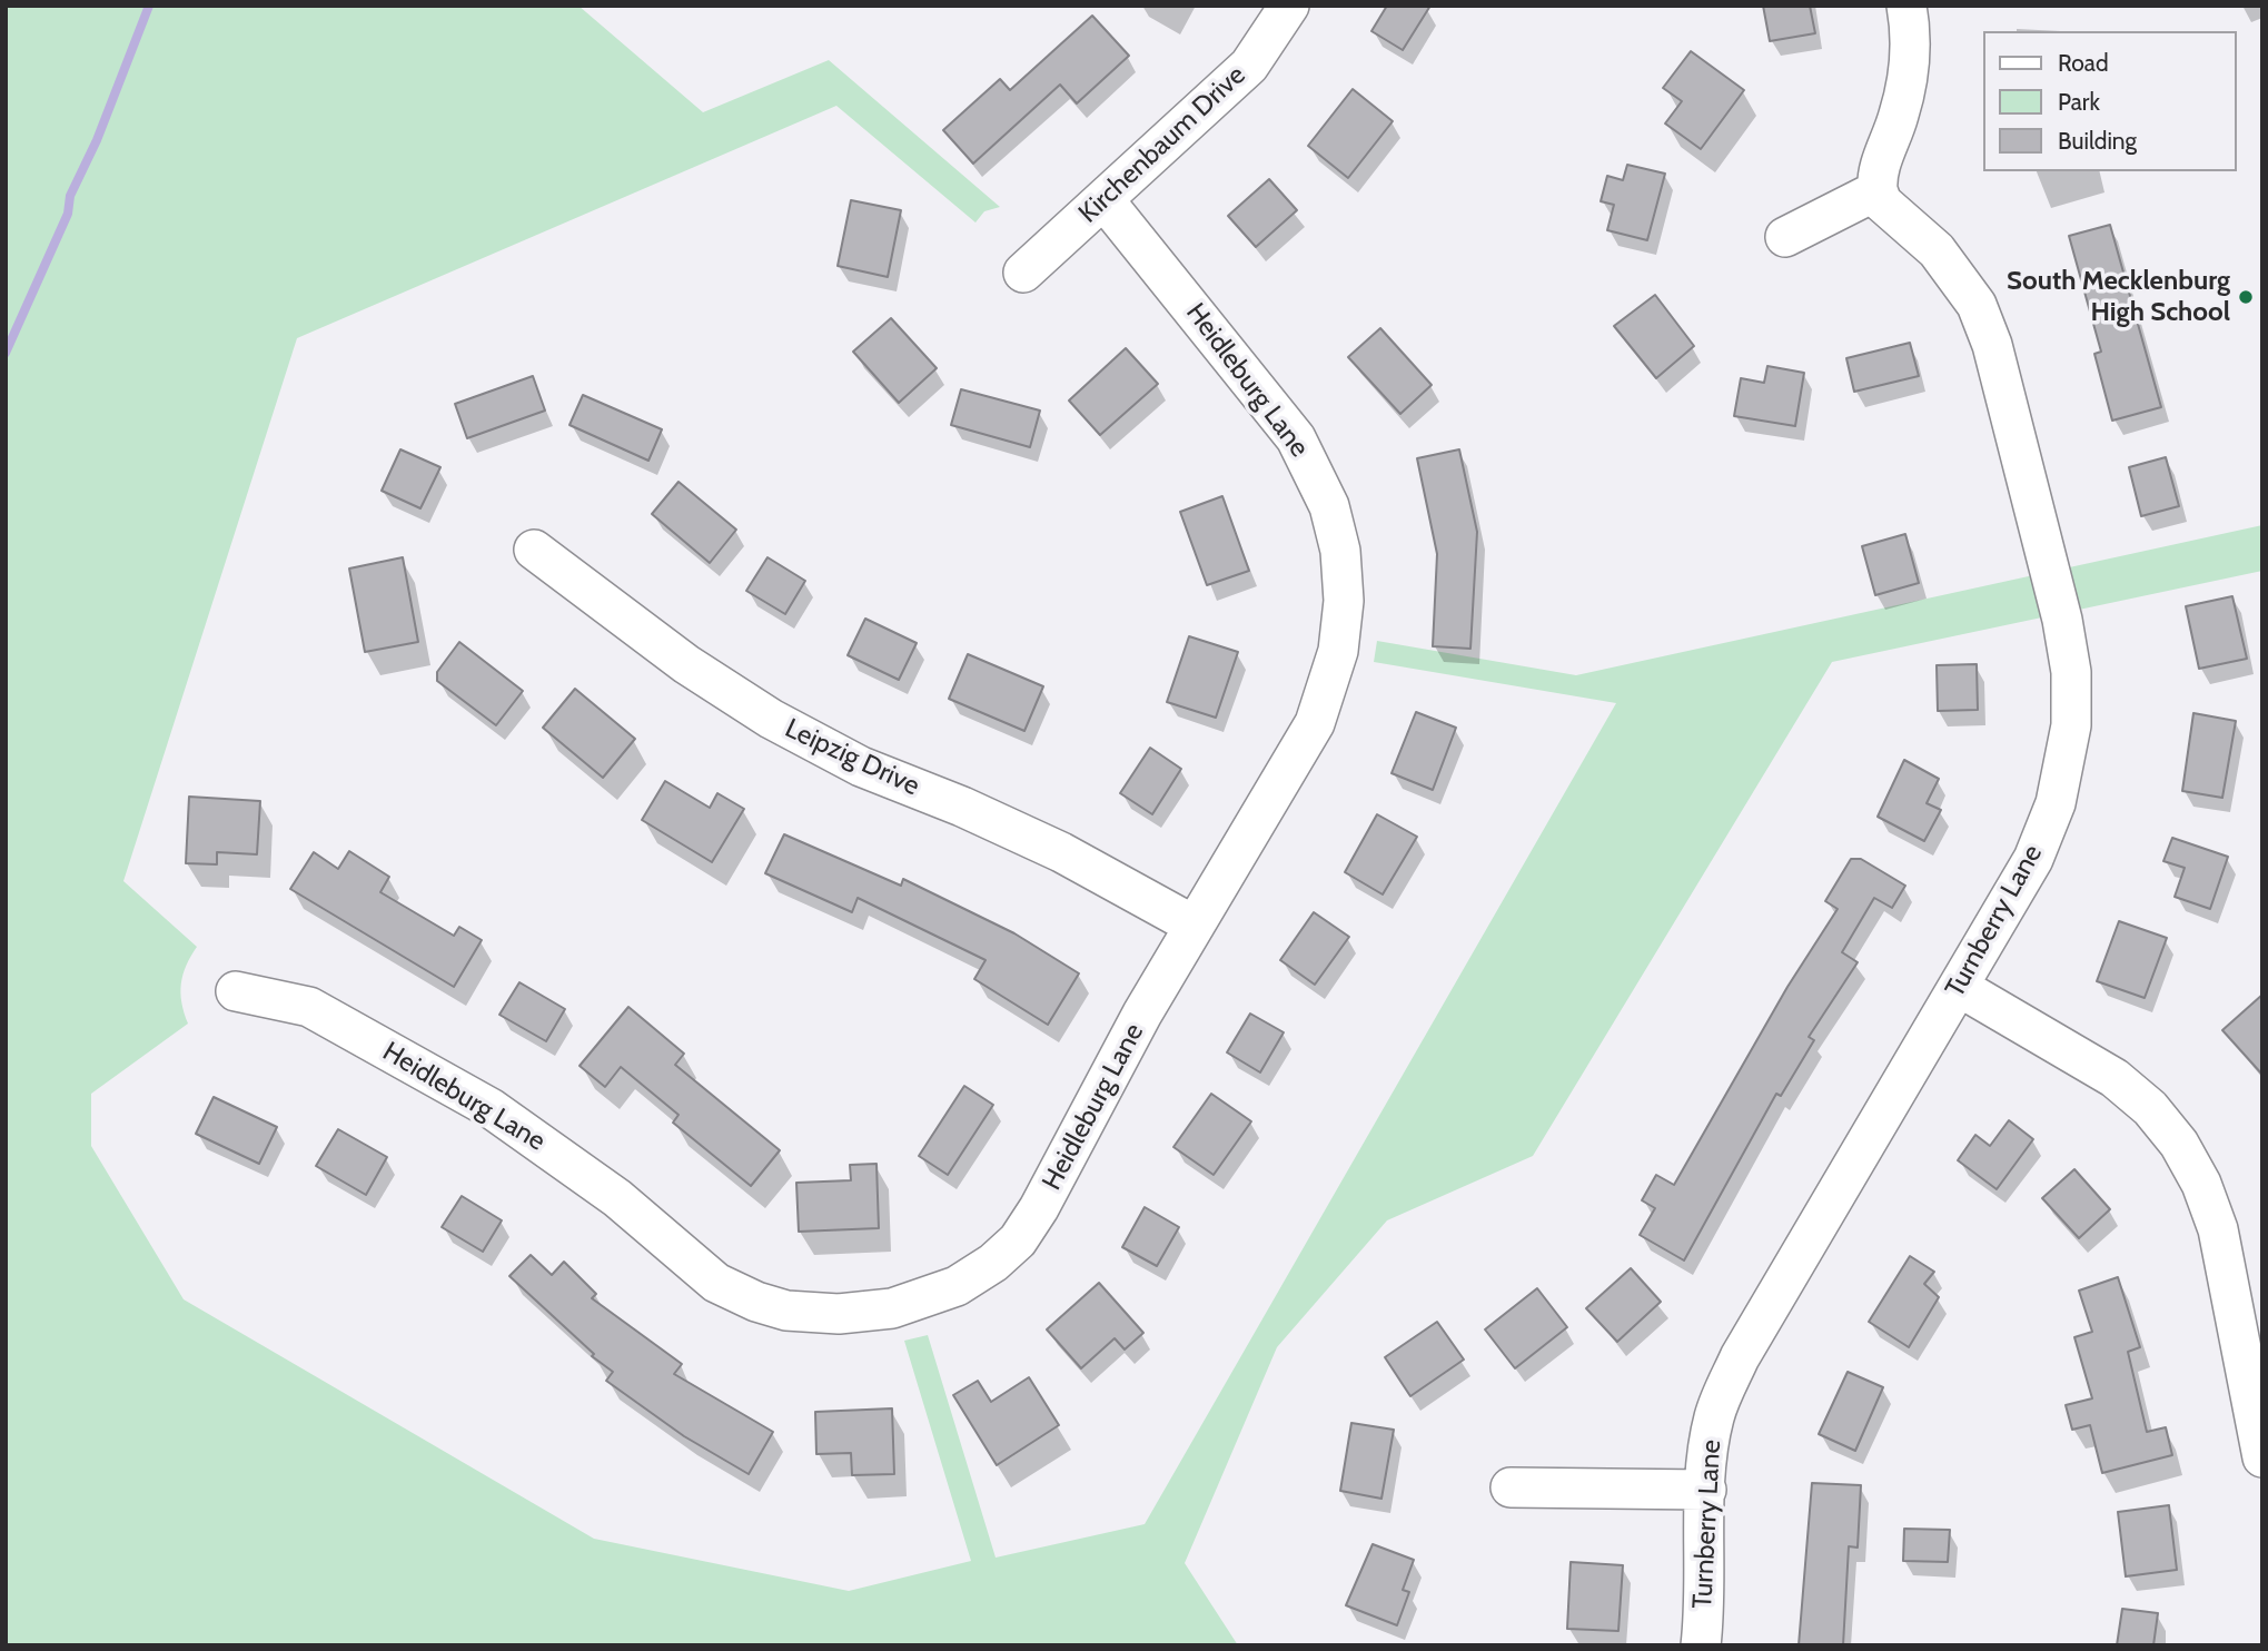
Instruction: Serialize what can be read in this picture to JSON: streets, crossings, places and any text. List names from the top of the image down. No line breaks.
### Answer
{"streets":{"street":["Kirchenbaum Drive","Heidleburg Lane","Leipzig Drive","Turnberry Lane"]},"crossings":[["Kirchenbaum Drive","Heidleburg Lane"],["Heidleburg Lane","Leipzig Drive"]],"places":["South Mecklenburg High School"],"legend":["Road","Park","Building"]}
